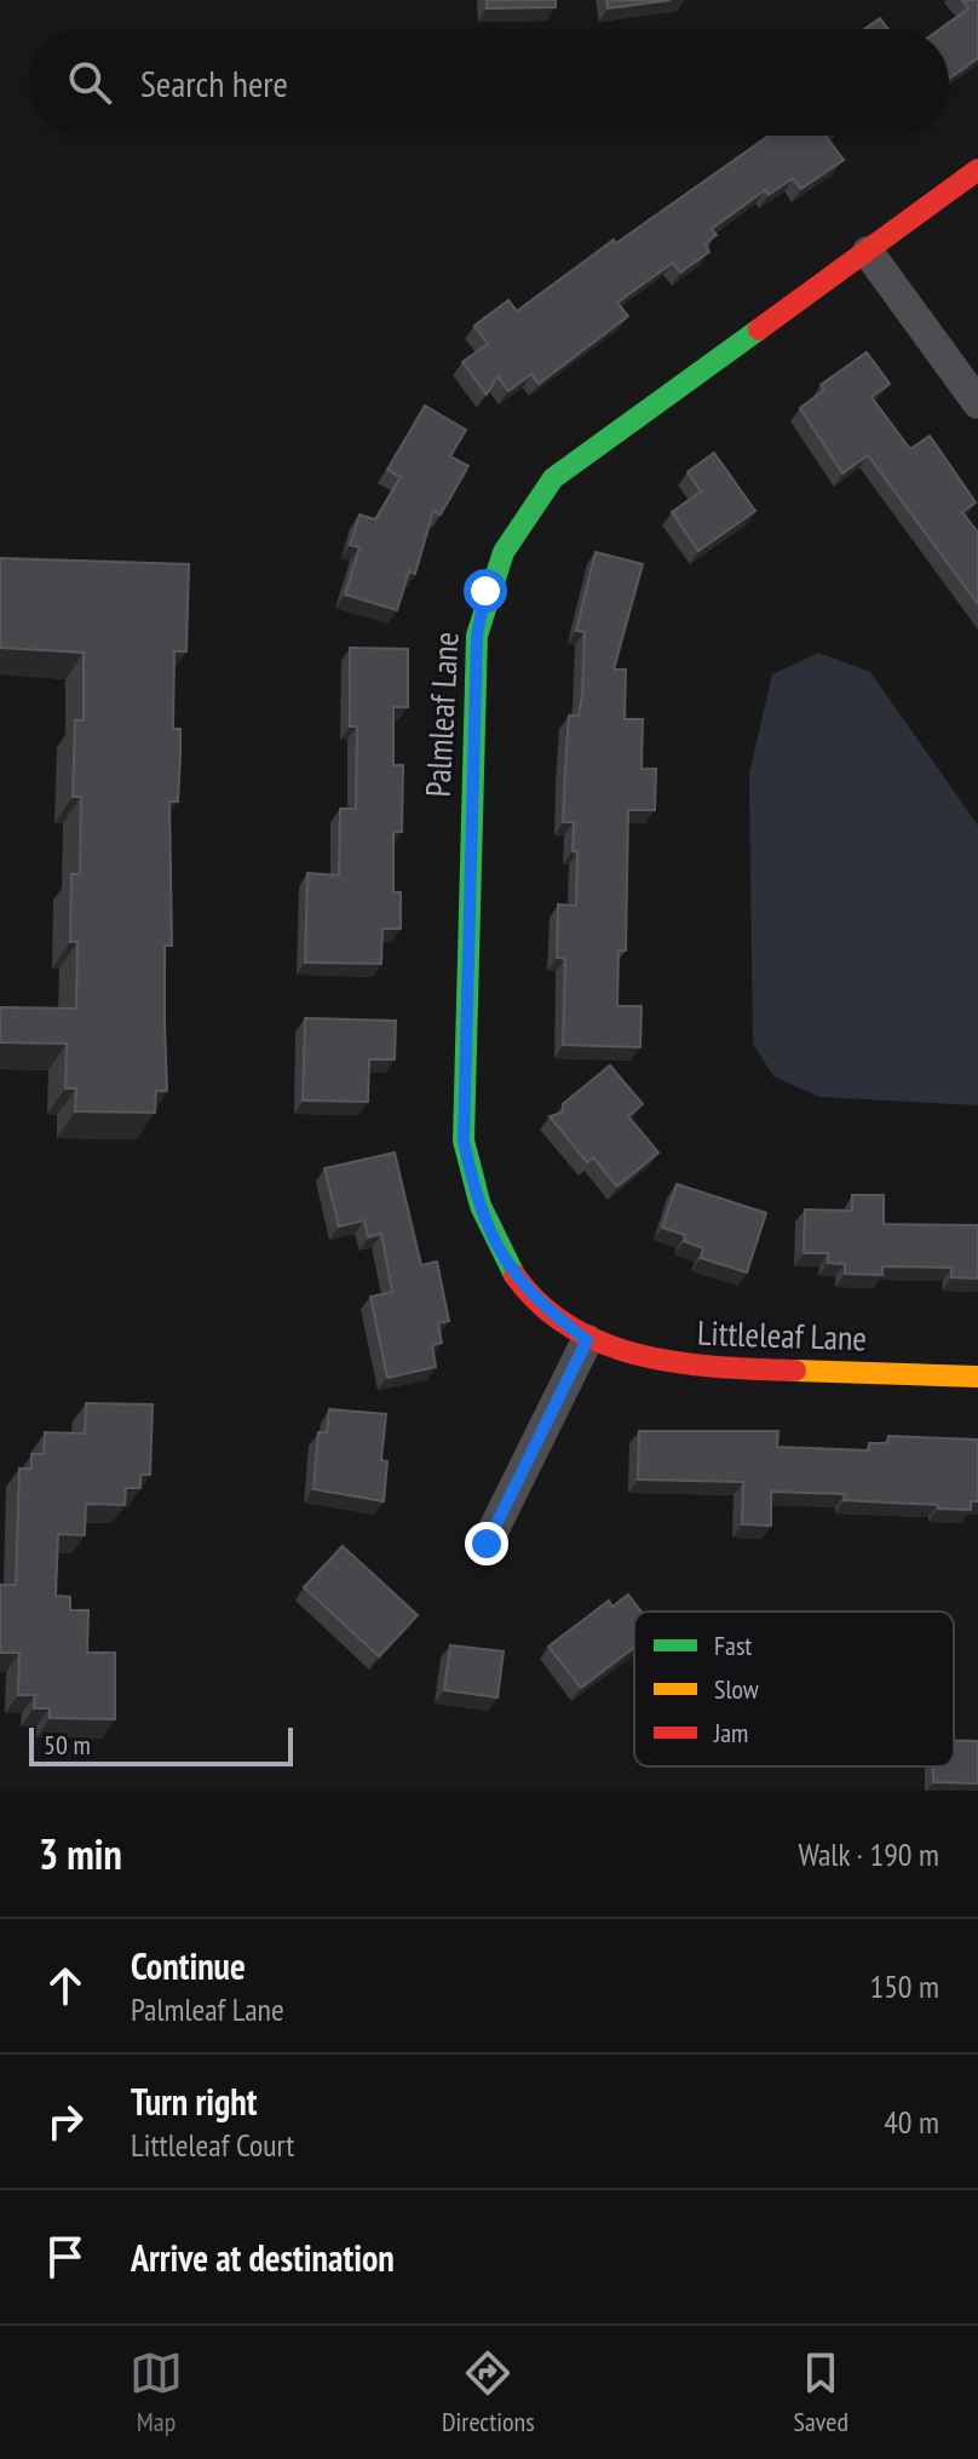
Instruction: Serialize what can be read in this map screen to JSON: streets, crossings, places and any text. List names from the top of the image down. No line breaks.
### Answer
{"streets":{"street":["Palmleaf Lane","Littleleaf Lane"]},"crossings":[["Palmleaf Lane","Littleleaf Lane"]],"legend":["Fast","Slow","Jam"],"scale_bar":"50 m","page":{"search":"Search here","scale":"50 m","heading":["3 min","Walk · 190 m"],"list":[["Continue","Palmleaf Lane","150 m"],["Turn right","Littleleaf Court","40 m"],"Arrive at destination"],"nav":["Map","Directions","Saved"]}}
